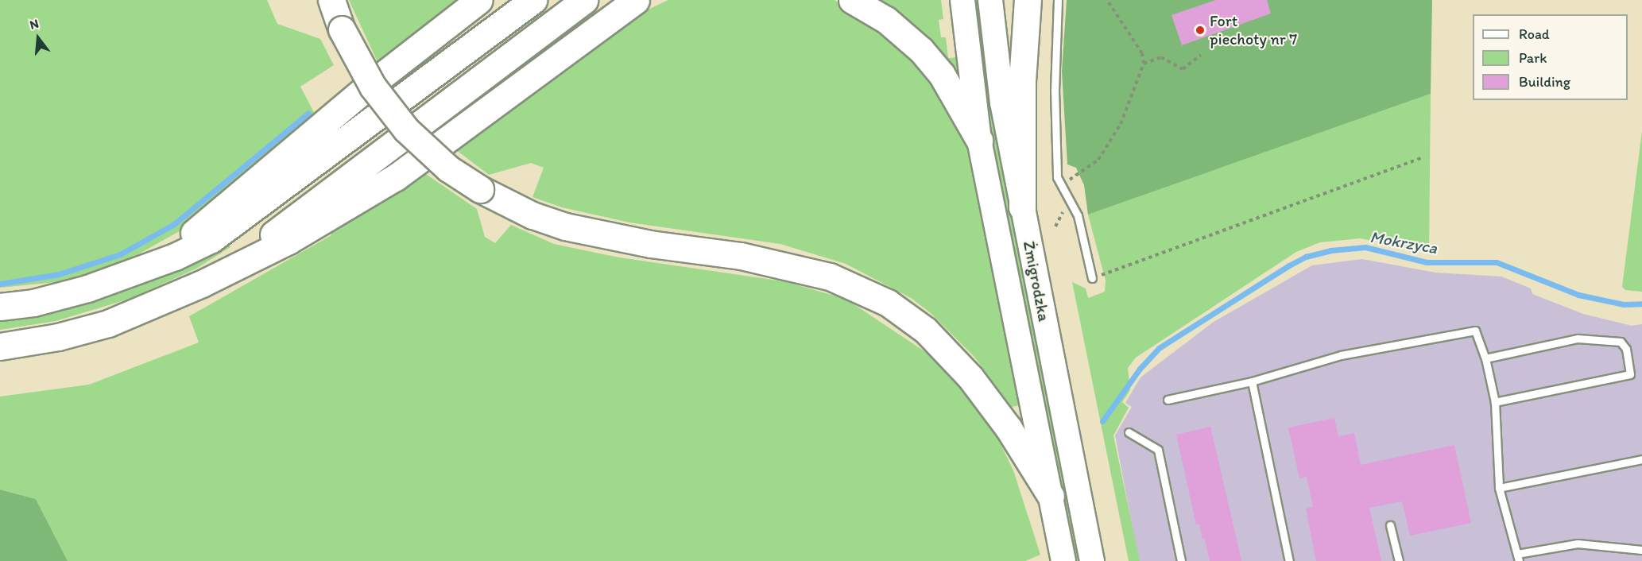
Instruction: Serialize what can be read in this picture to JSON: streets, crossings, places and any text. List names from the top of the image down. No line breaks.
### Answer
{"streets":{"main road":["Żmigrodzka"]},"water":["Mokrzyca"],"places":["Fort piechoty nr 7"],"legend":["Road","Park","Building"],"north":"top"}
